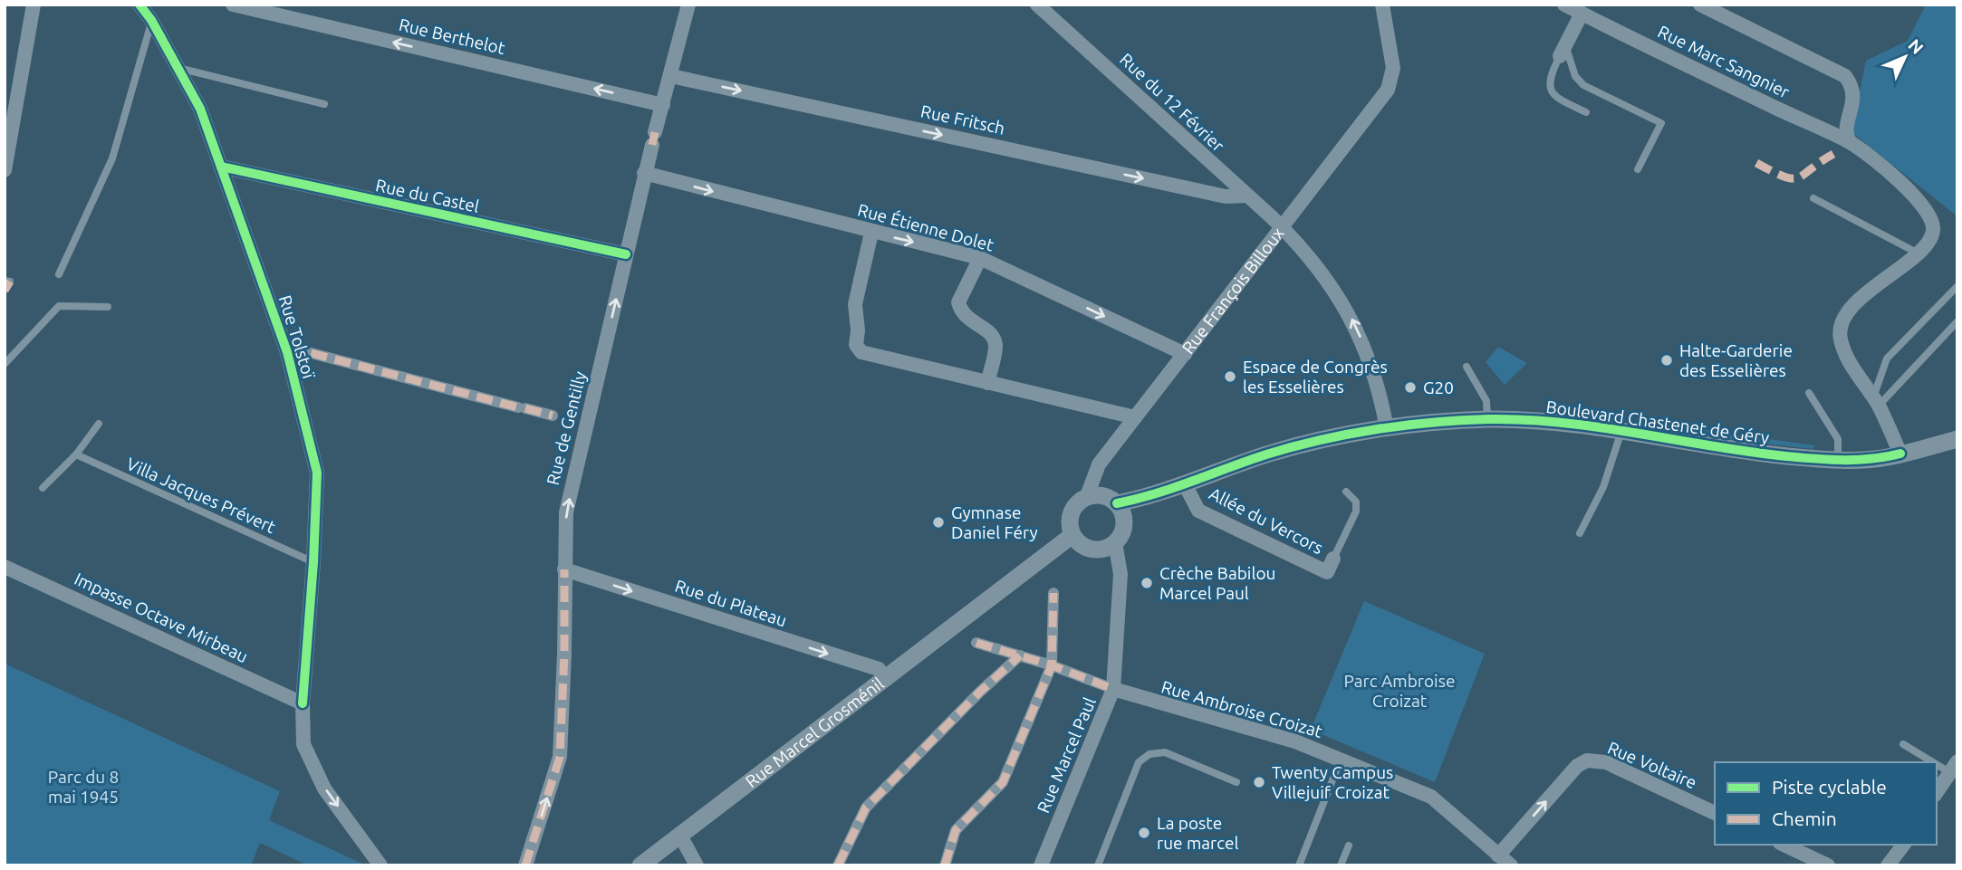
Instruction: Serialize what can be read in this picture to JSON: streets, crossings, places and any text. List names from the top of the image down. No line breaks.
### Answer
{"streets":{"street":["Rue Berthelot","Rue Marc Sangnier","Rue du 12 Février","Rue Fritsch","Rue du Castel","Rue Étienne Dolet","Rue François Billoux","Rue Tolstoï","Boulevard Chastenet de Géry","Rue de Gentilly","Allée du Vercors","Rue du Plateau","Impasse Octave Mirbeau","Rue Ambroise Croizat","Rue Marcel Grosménil","Rue Marcel Paul","Rue Voltaire"],"lane":["Villa Jacques Prévert"]},"crossings":[["Rue Berthelot","Rue de Gentilly"],["Rue Marc Sangnier","Boulevard Chastenet de Géry"],["Rue du 12 Février","Rue Fritsch"],["Rue du 12 Février","Rue François Billoux"],["Rue du 12 Février","Boulevard Chastenet de Géry"],["Rue Fritsch","Rue de Gentilly"],["Rue du Castel","Rue Tolstoï"],["Rue du Castel","Rue de Gentilly"],["Rue Étienne Dolet","Rue François Billoux"],["Rue Étienne Dolet","Rue de Gentilly"],["Rue François Billoux","Boulevard Chastenet de Géry"],["Rue François Billoux","Rue Marcel Grosménil"],["Rue François Billoux","Rue Marcel Paul"],["Rue Tolstoï","Villa Jacques Prévert"],["Rue Tolstoï","Impasse Octave Mirbeau"],["Boulevard Chastenet de Géry","Allée du Vercors"],["Boulevard Chastenet de Géry","Rue Marcel Grosménil"],["Boulevard Chastenet de Géry","Rue Marcel Paul"],["Rue de Gentilly","Rue du Plateau"],["Rue du Plateau","Rue Marcel Grosménil"],["Rue Ambroise Croizat","Rue Marcel Paul"],["Rue Ambroise Croizat","Rue Voltaire"],["Rue Marcel Grosménil","Rue Marcel Paul"]],"one_way":["Rue Berthelot","Rue du 12 Février","Rue Fritsch","Rue Étienne Dolet","Rue de Gentilly","Rue du Plateau","Rue Voltaire"],"parks":["Parc Ambroise Croizat","Parc du 8 mai 1945"],"places":["Halte-Garderie des Esselières","Espace de Congrès les Esselières","G20","Gymnase Daniel Féry","Crèche Babilou Marcel Paul","Twenty Campus Villejuif Croizat","La poste rue marcel"],"legend":["Piste cyclable","Chemin"],"north":"top right"}
